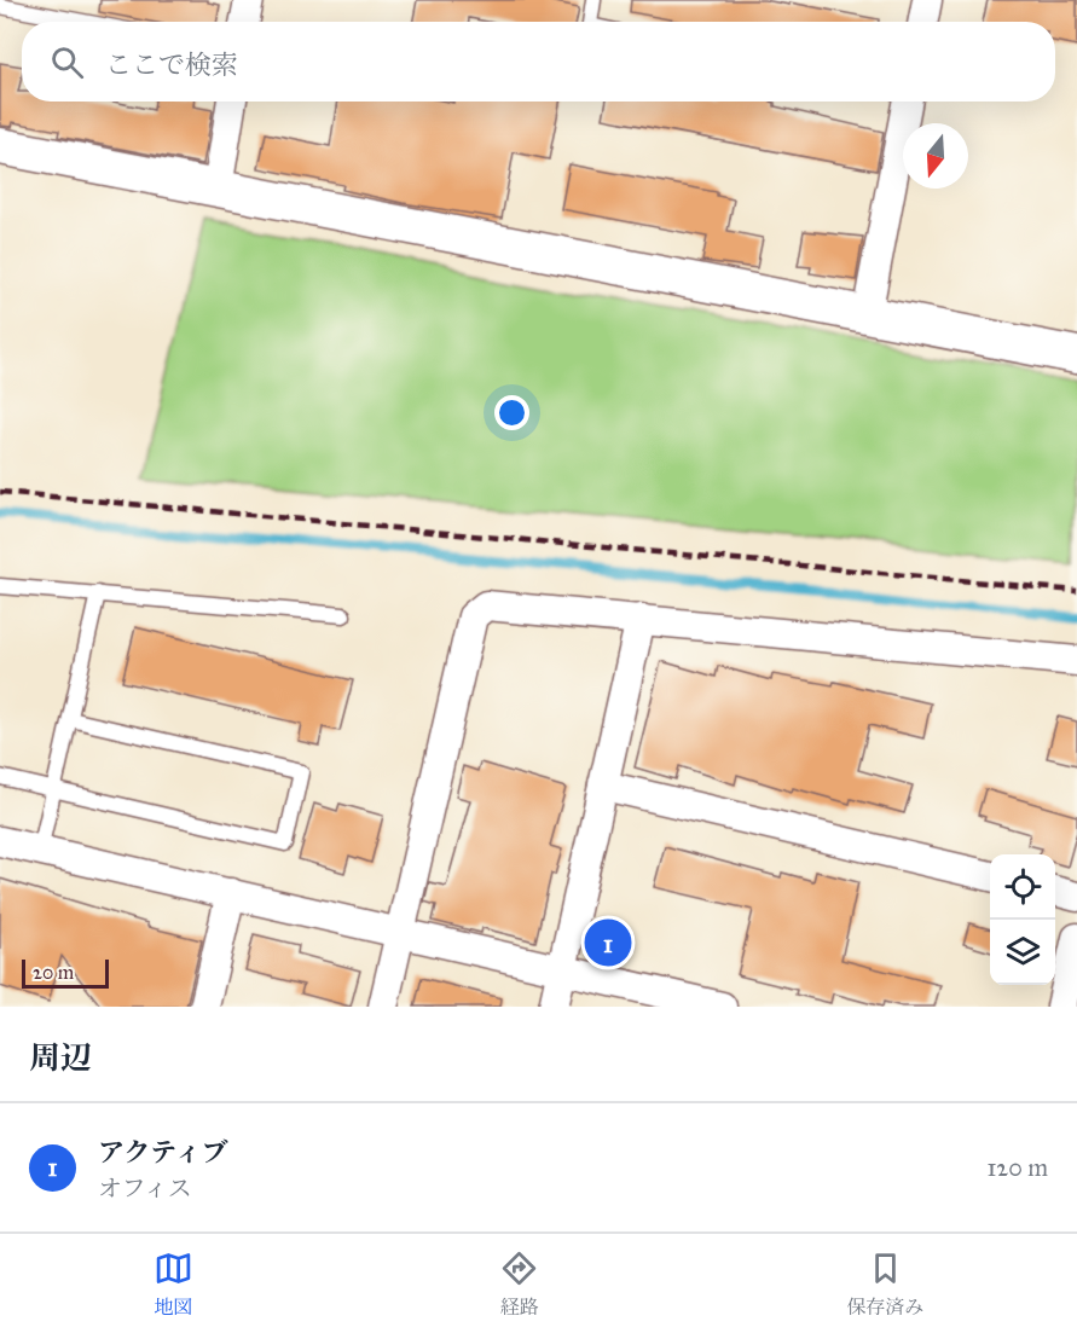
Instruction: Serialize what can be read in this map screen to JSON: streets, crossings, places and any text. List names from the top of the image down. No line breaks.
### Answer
{"scale_bar":"20 m","north":"bottom","page":{"search":"ここで検索","pins":"1","scale":"20 m","heading":"周辺","list":[{"mark":"1","name":"アクティブ","note":"オフィス","value":"120 m"}],"nav":["地図","経路","保存済み"]}}
